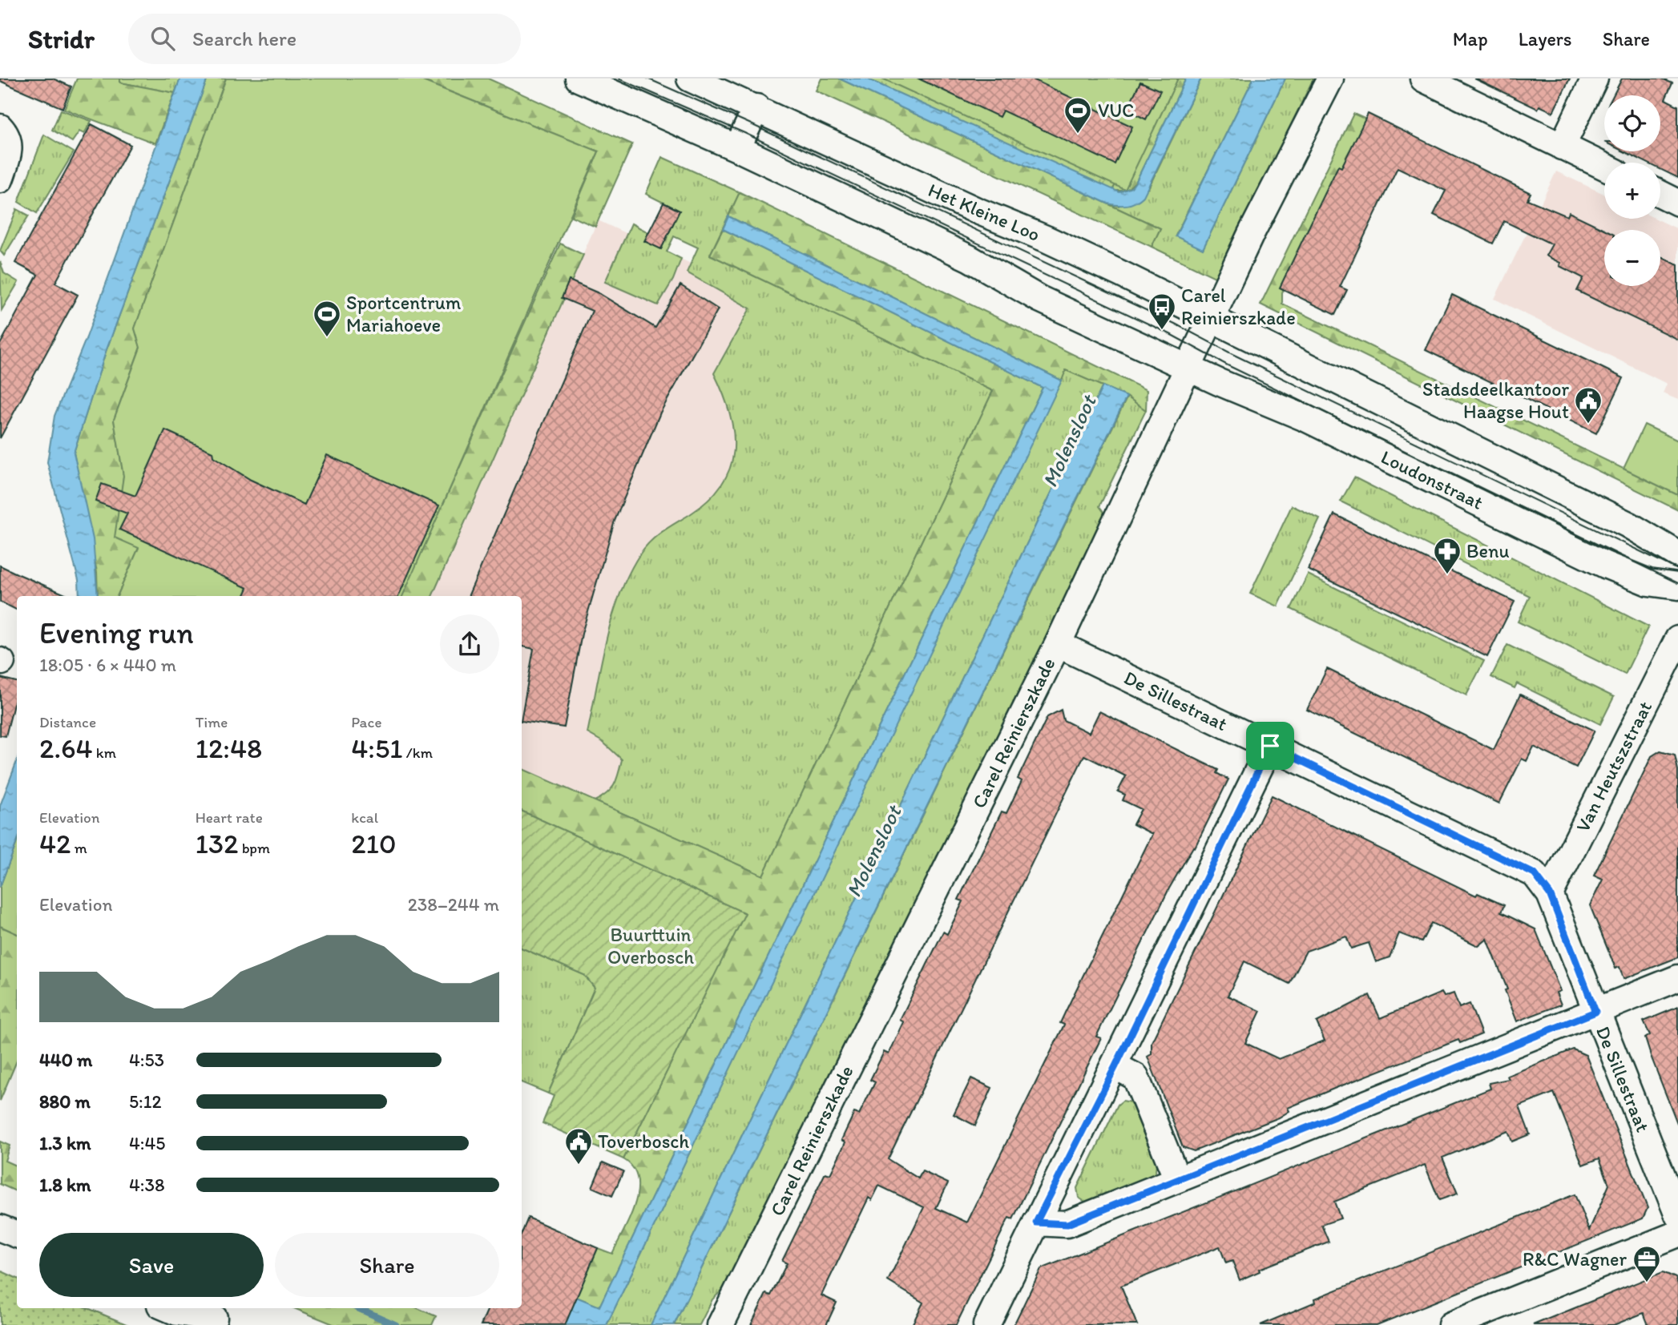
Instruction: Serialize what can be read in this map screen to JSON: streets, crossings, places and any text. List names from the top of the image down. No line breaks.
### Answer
{"streets":{"street":["Het Kleine Loo","Loudonstraat","De Sillestraat","Carel Reinierszkade","Van Heutszstraat"]},"crossings":[["Het Kleine Loo","Carel Reinierszkade"],["Loudonstraat","Carel Reinierszkade"],["De Sillestraat","Carel Reinierszkade"],["De Sillestraat","Van Heutszstraat"]],"water":["Molensloot"],"parks":["Buurttuin Overbosch"],"places":{"sports":["VUC","Sportcentrum Mariahoeve"],"bus stop":["Carel Reinierszkade"],"public building":["Stadsdeelkantoor Haagse Hout","Toverbosch"],"pharmacy":["Benu"],"office":["R&C Wagner"]},"page":{"header":"Stridr","search":"Search here","nav":["Map","Layers","Share"],"map_buttons":["+","−"],"heading":["Evening run","18:05 · 6 × 440 m"],"stats":[["Distance","2.64 km"],["Time","12:48"],["Pace","4:51 /km"],["Elevation","42 m"],["Heart rate","132 bpm"],["kcal","210"]],"chart":["Elevation","238–244 m"],"list":[{"name":"440 m","note":"4:53"},{"name":"880 m","note":"5:12"},{"name":"1.3 km","note":"4:45"},{"name":"1.8 km","note":"4:38"}],"buttons":["Save","Share"]}}
